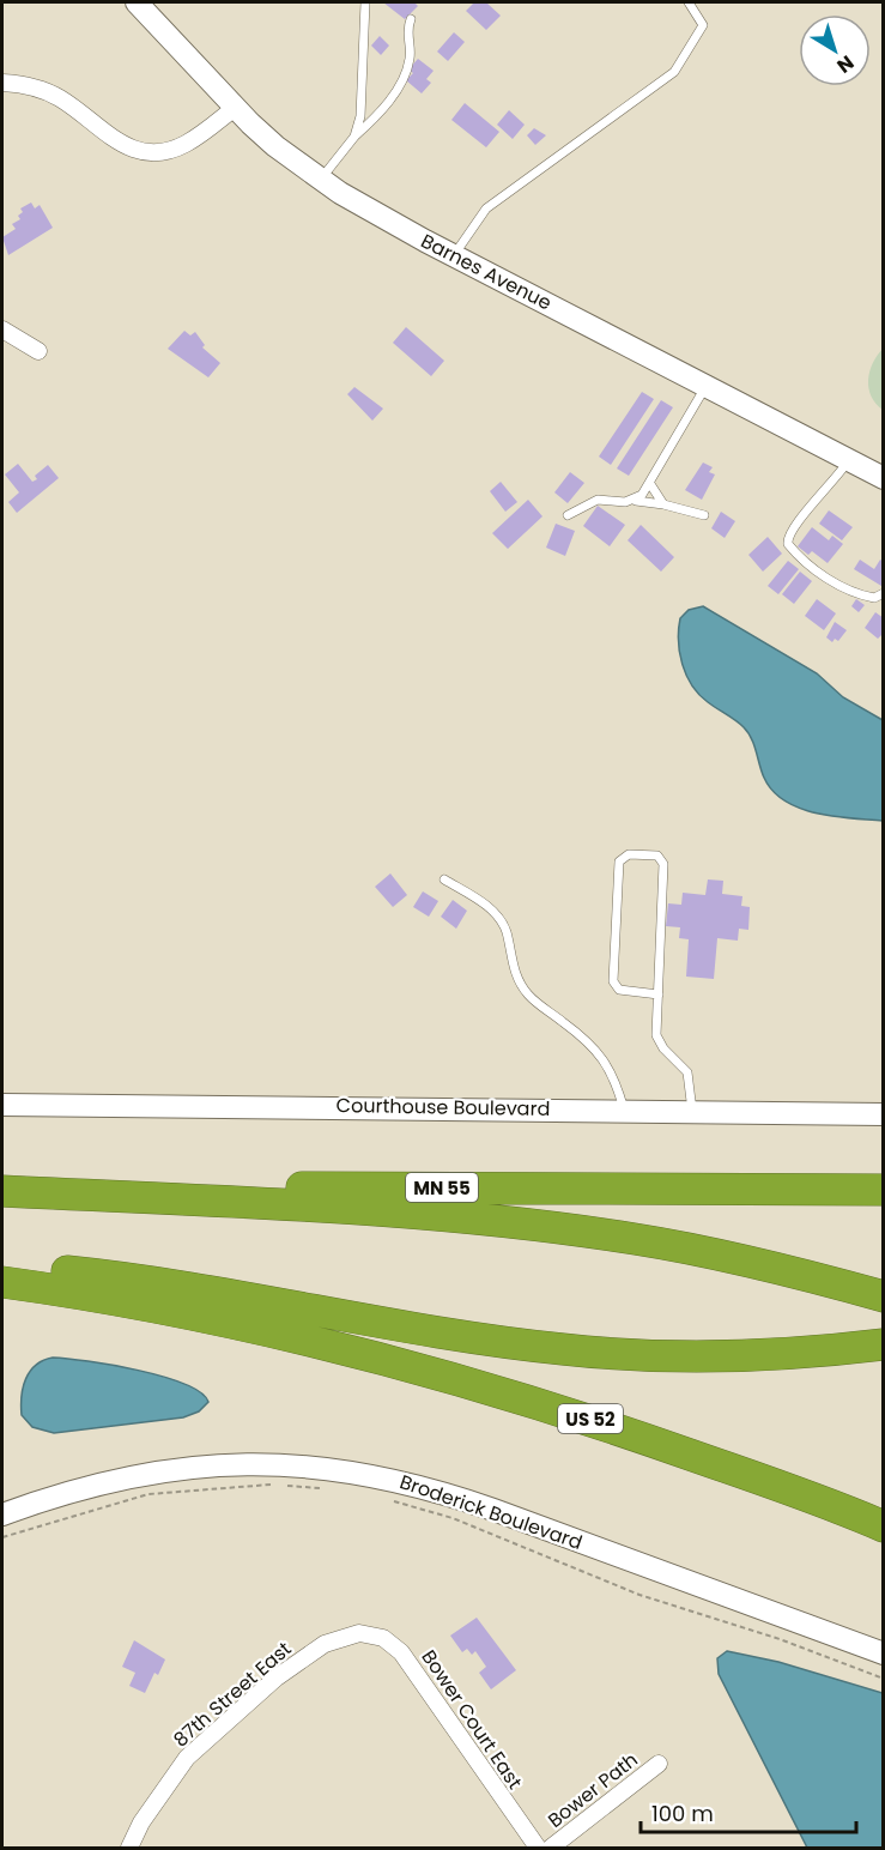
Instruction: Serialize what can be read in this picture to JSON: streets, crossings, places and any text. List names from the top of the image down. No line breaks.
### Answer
{"streets":{"highway":["MN 55","US 52"],"street":["Barnes Avenue","Courthouse Boulevard","Broderick Boulevard","87th Street East","Bower Court East","Bower Path"]},"crossings":[["87th Street East","Bower Court East"]],"scale_bar":"100 m","north":"bottom right"}
